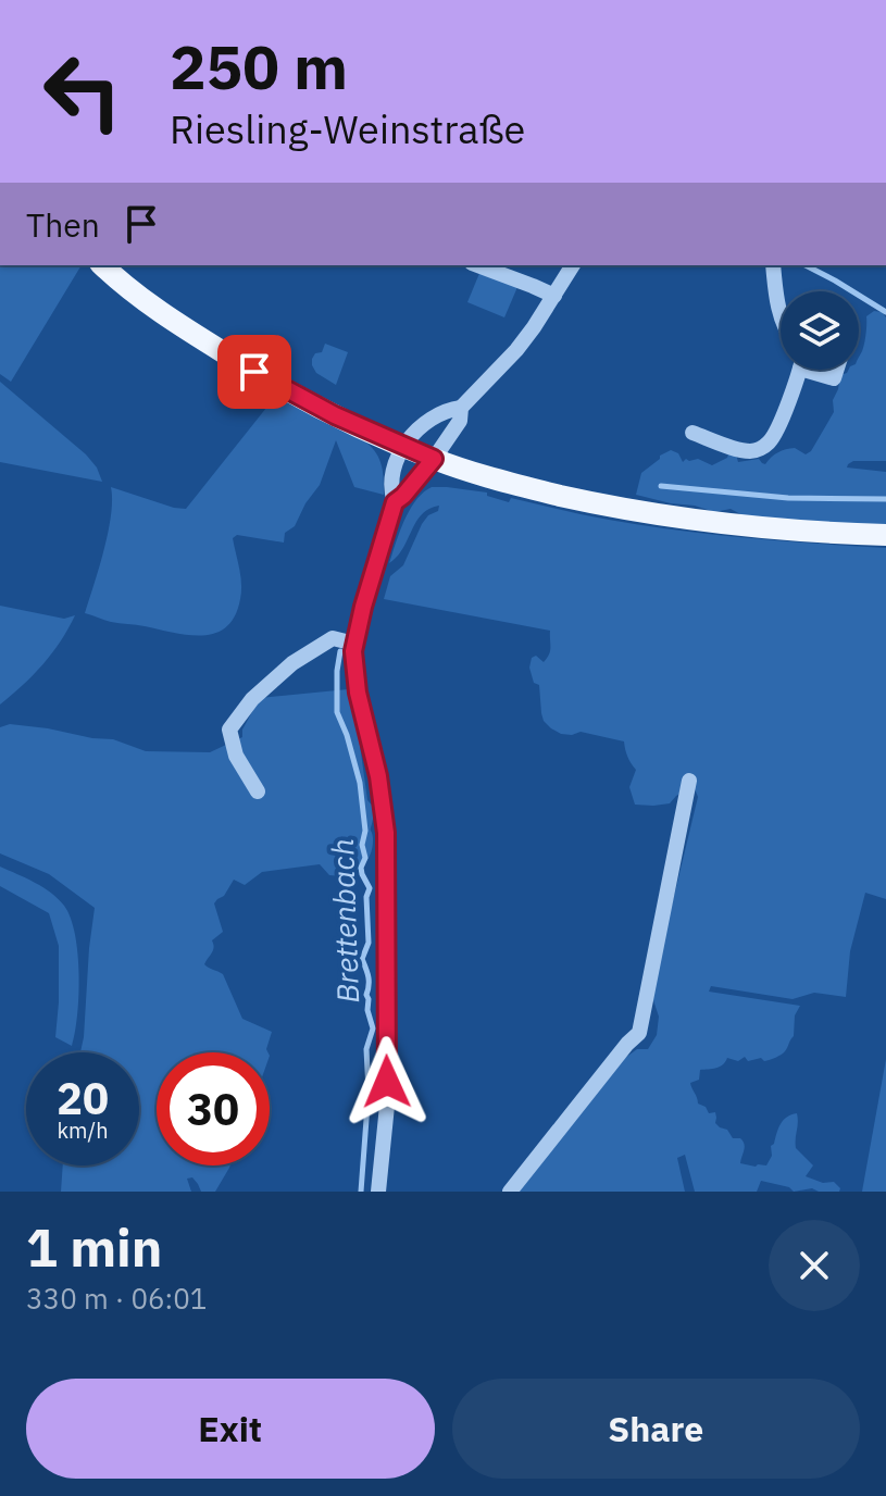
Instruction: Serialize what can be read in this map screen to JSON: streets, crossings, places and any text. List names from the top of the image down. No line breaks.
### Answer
{"water":["Brettenbach"],"page":{"turn":["250 m","Riesling-Weinstraße"],"then":"Then","speed":"20 km/h","limit":"30","heading":["1 min","330 m · 06:01"],"buttons":["Exit","Share"]}}
